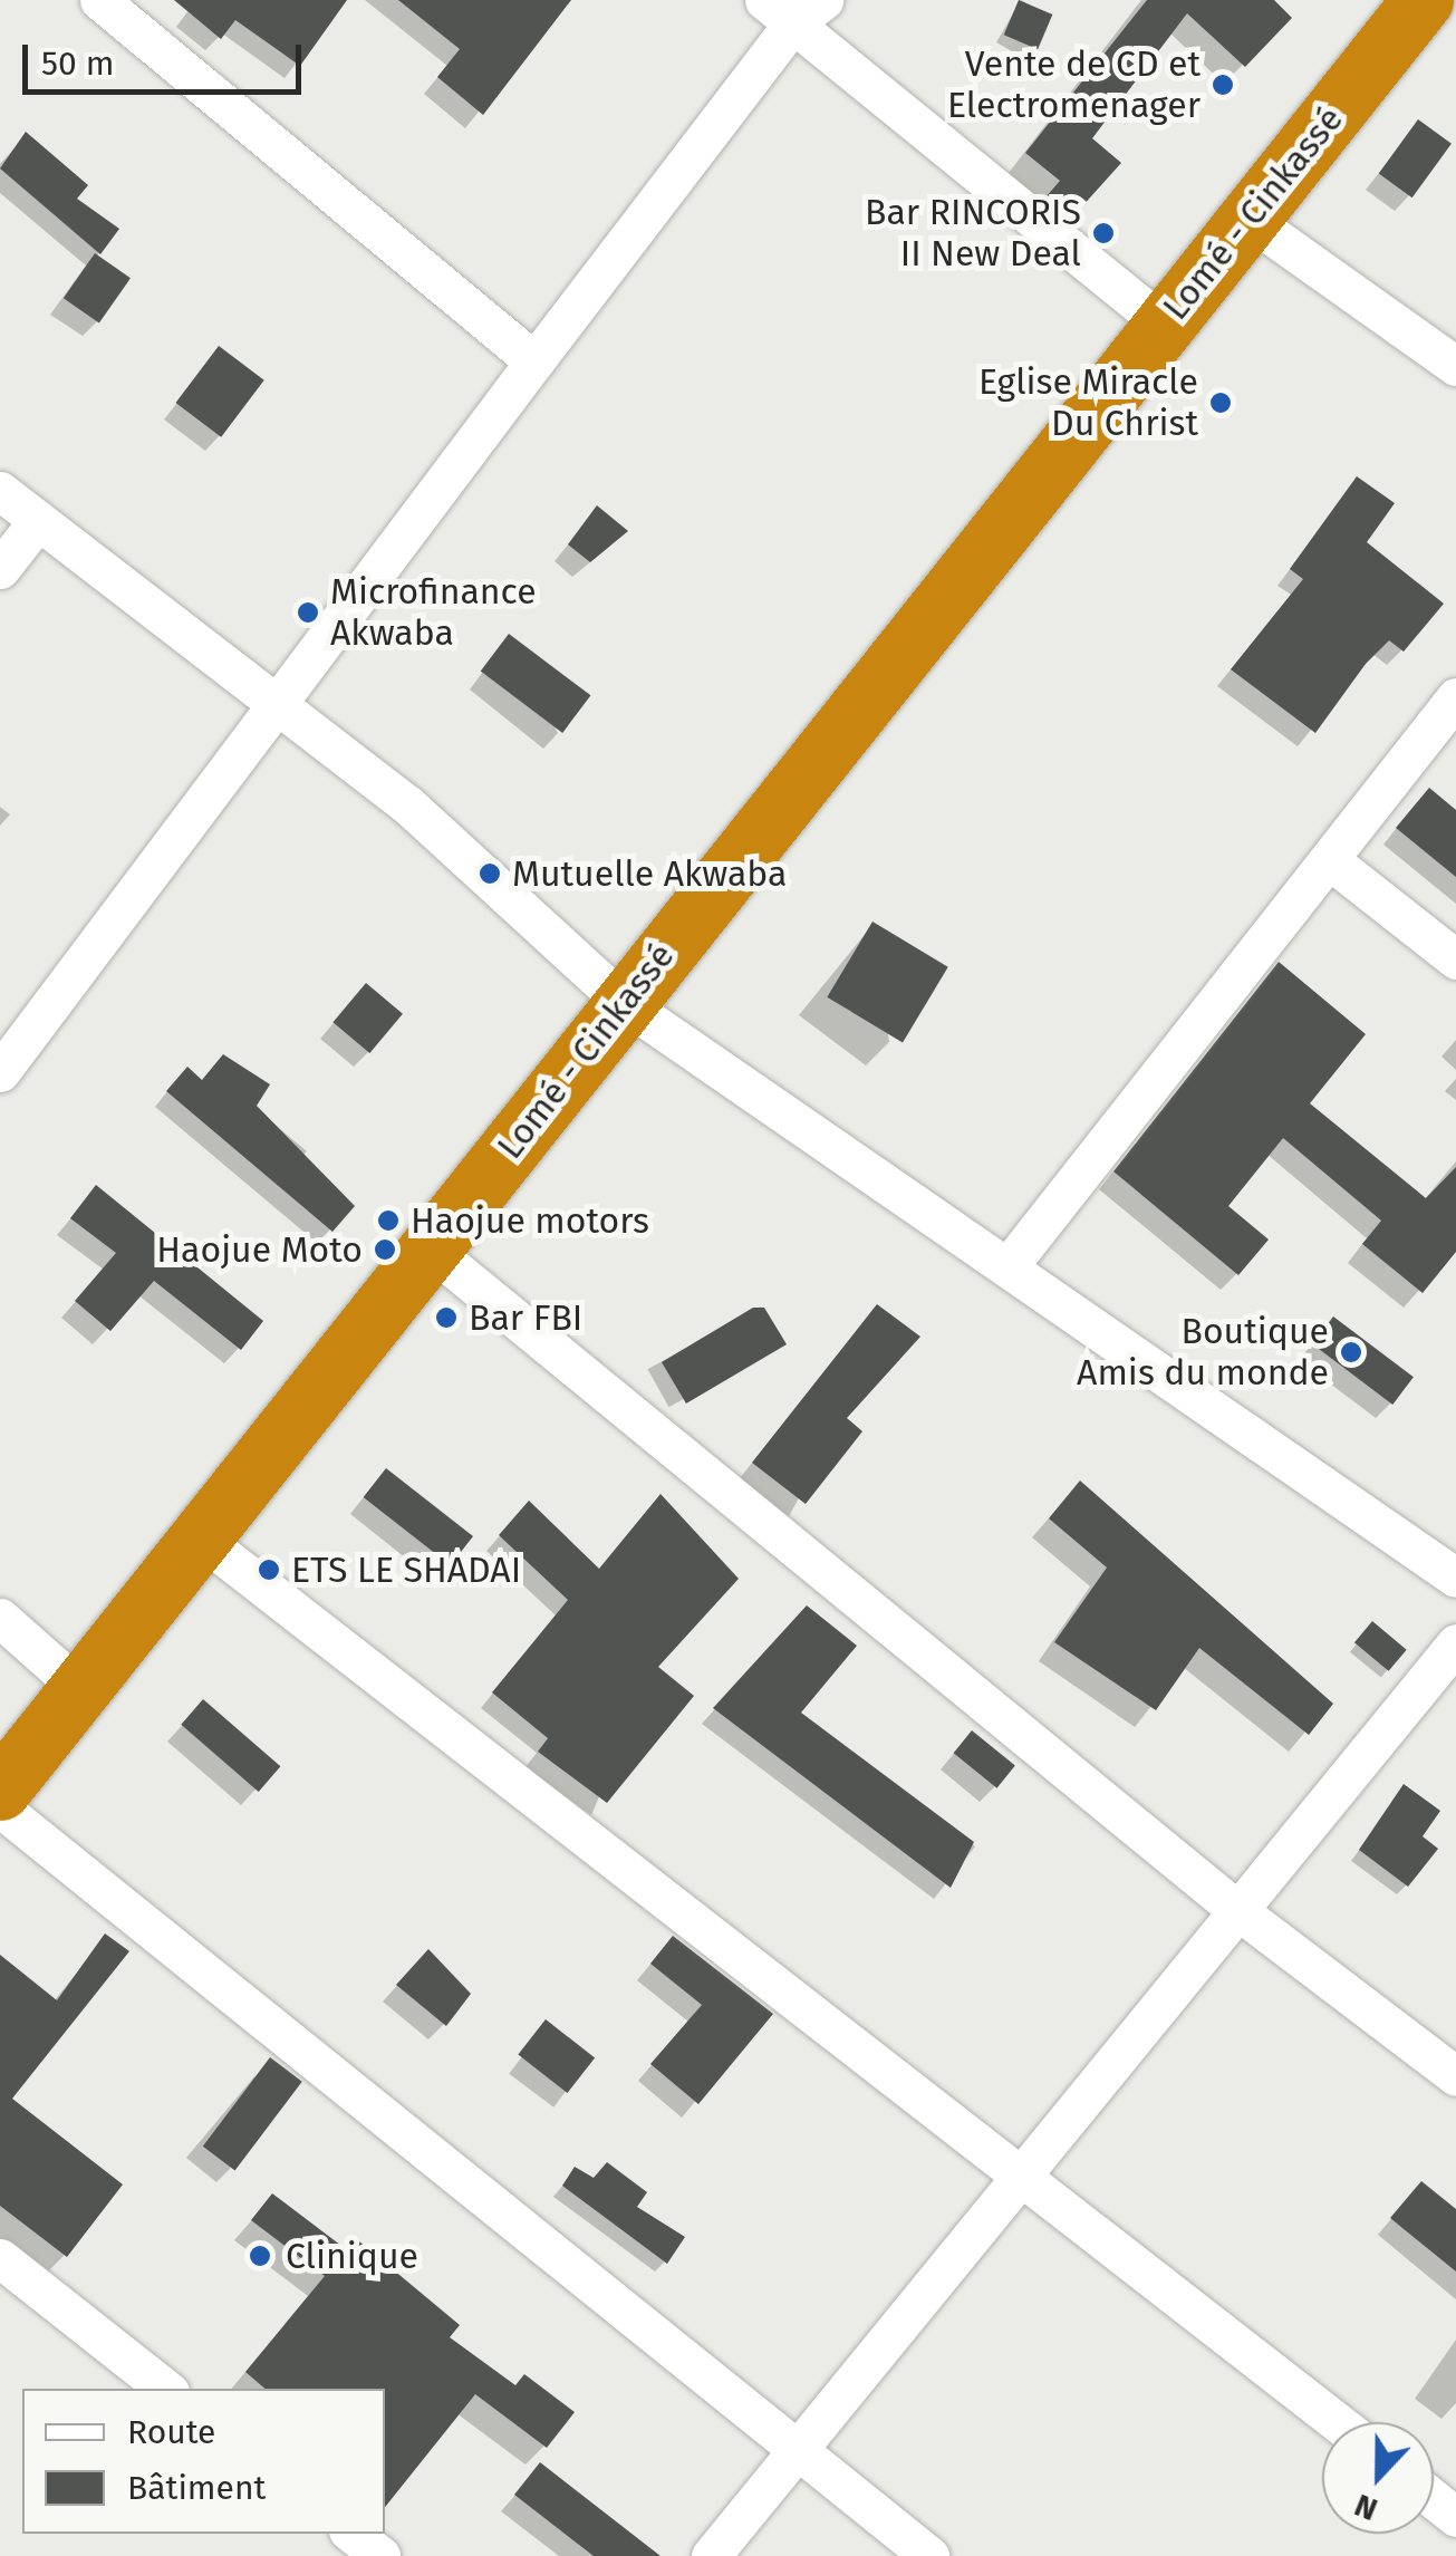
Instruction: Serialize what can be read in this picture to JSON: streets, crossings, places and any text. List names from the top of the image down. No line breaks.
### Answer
{"streets":{"highway":["Lomé - Cinkassé"]},"places":["Vente de CD et Electromenager","Bar RINCORIS II New Deal","Eglise Miracle Du Christ","Microfinance Akwaba","Mutuelle Akwaba","Haojue motors","Haojue Moto","Bar FBI","Boutique Amis du monde","ETS LE SHADAI","Clinique"],"legend":["Route","Bâtiment"],"scale_bar":"50 m","north":"bottom"}
